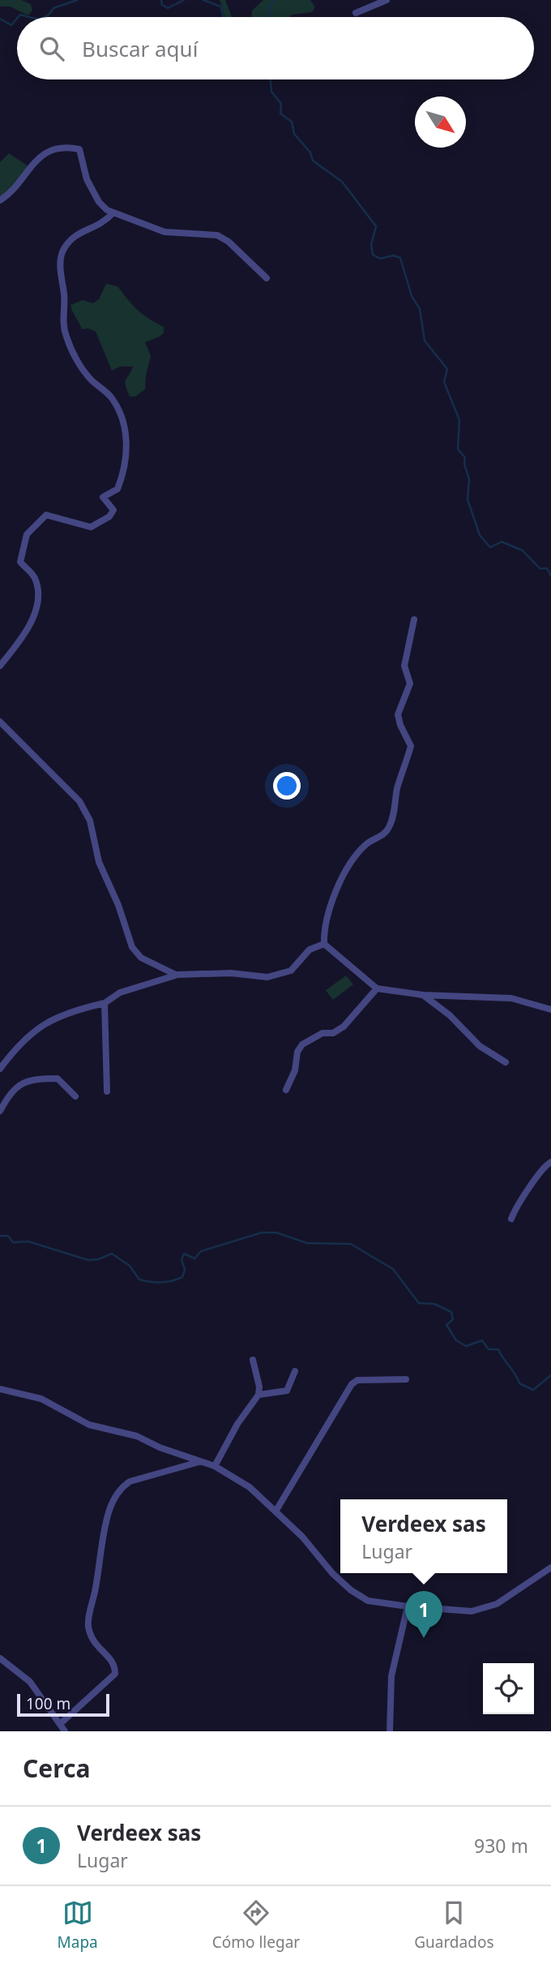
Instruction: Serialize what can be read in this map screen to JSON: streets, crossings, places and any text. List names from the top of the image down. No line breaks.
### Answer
{"scale_bar":"100 m","north":"bottom right","page":{"search":"Buscar aquí","popup":["Verdeex sas","Lugar"],"pins":"1","scale":"100 m","heading":"Cerca","list":[{"mark":"1","name":"Verdeex sas","note":"Lugar","value":"930 m"}],"nav":["Mapa","Cómo llegar","Guardados"]}}
